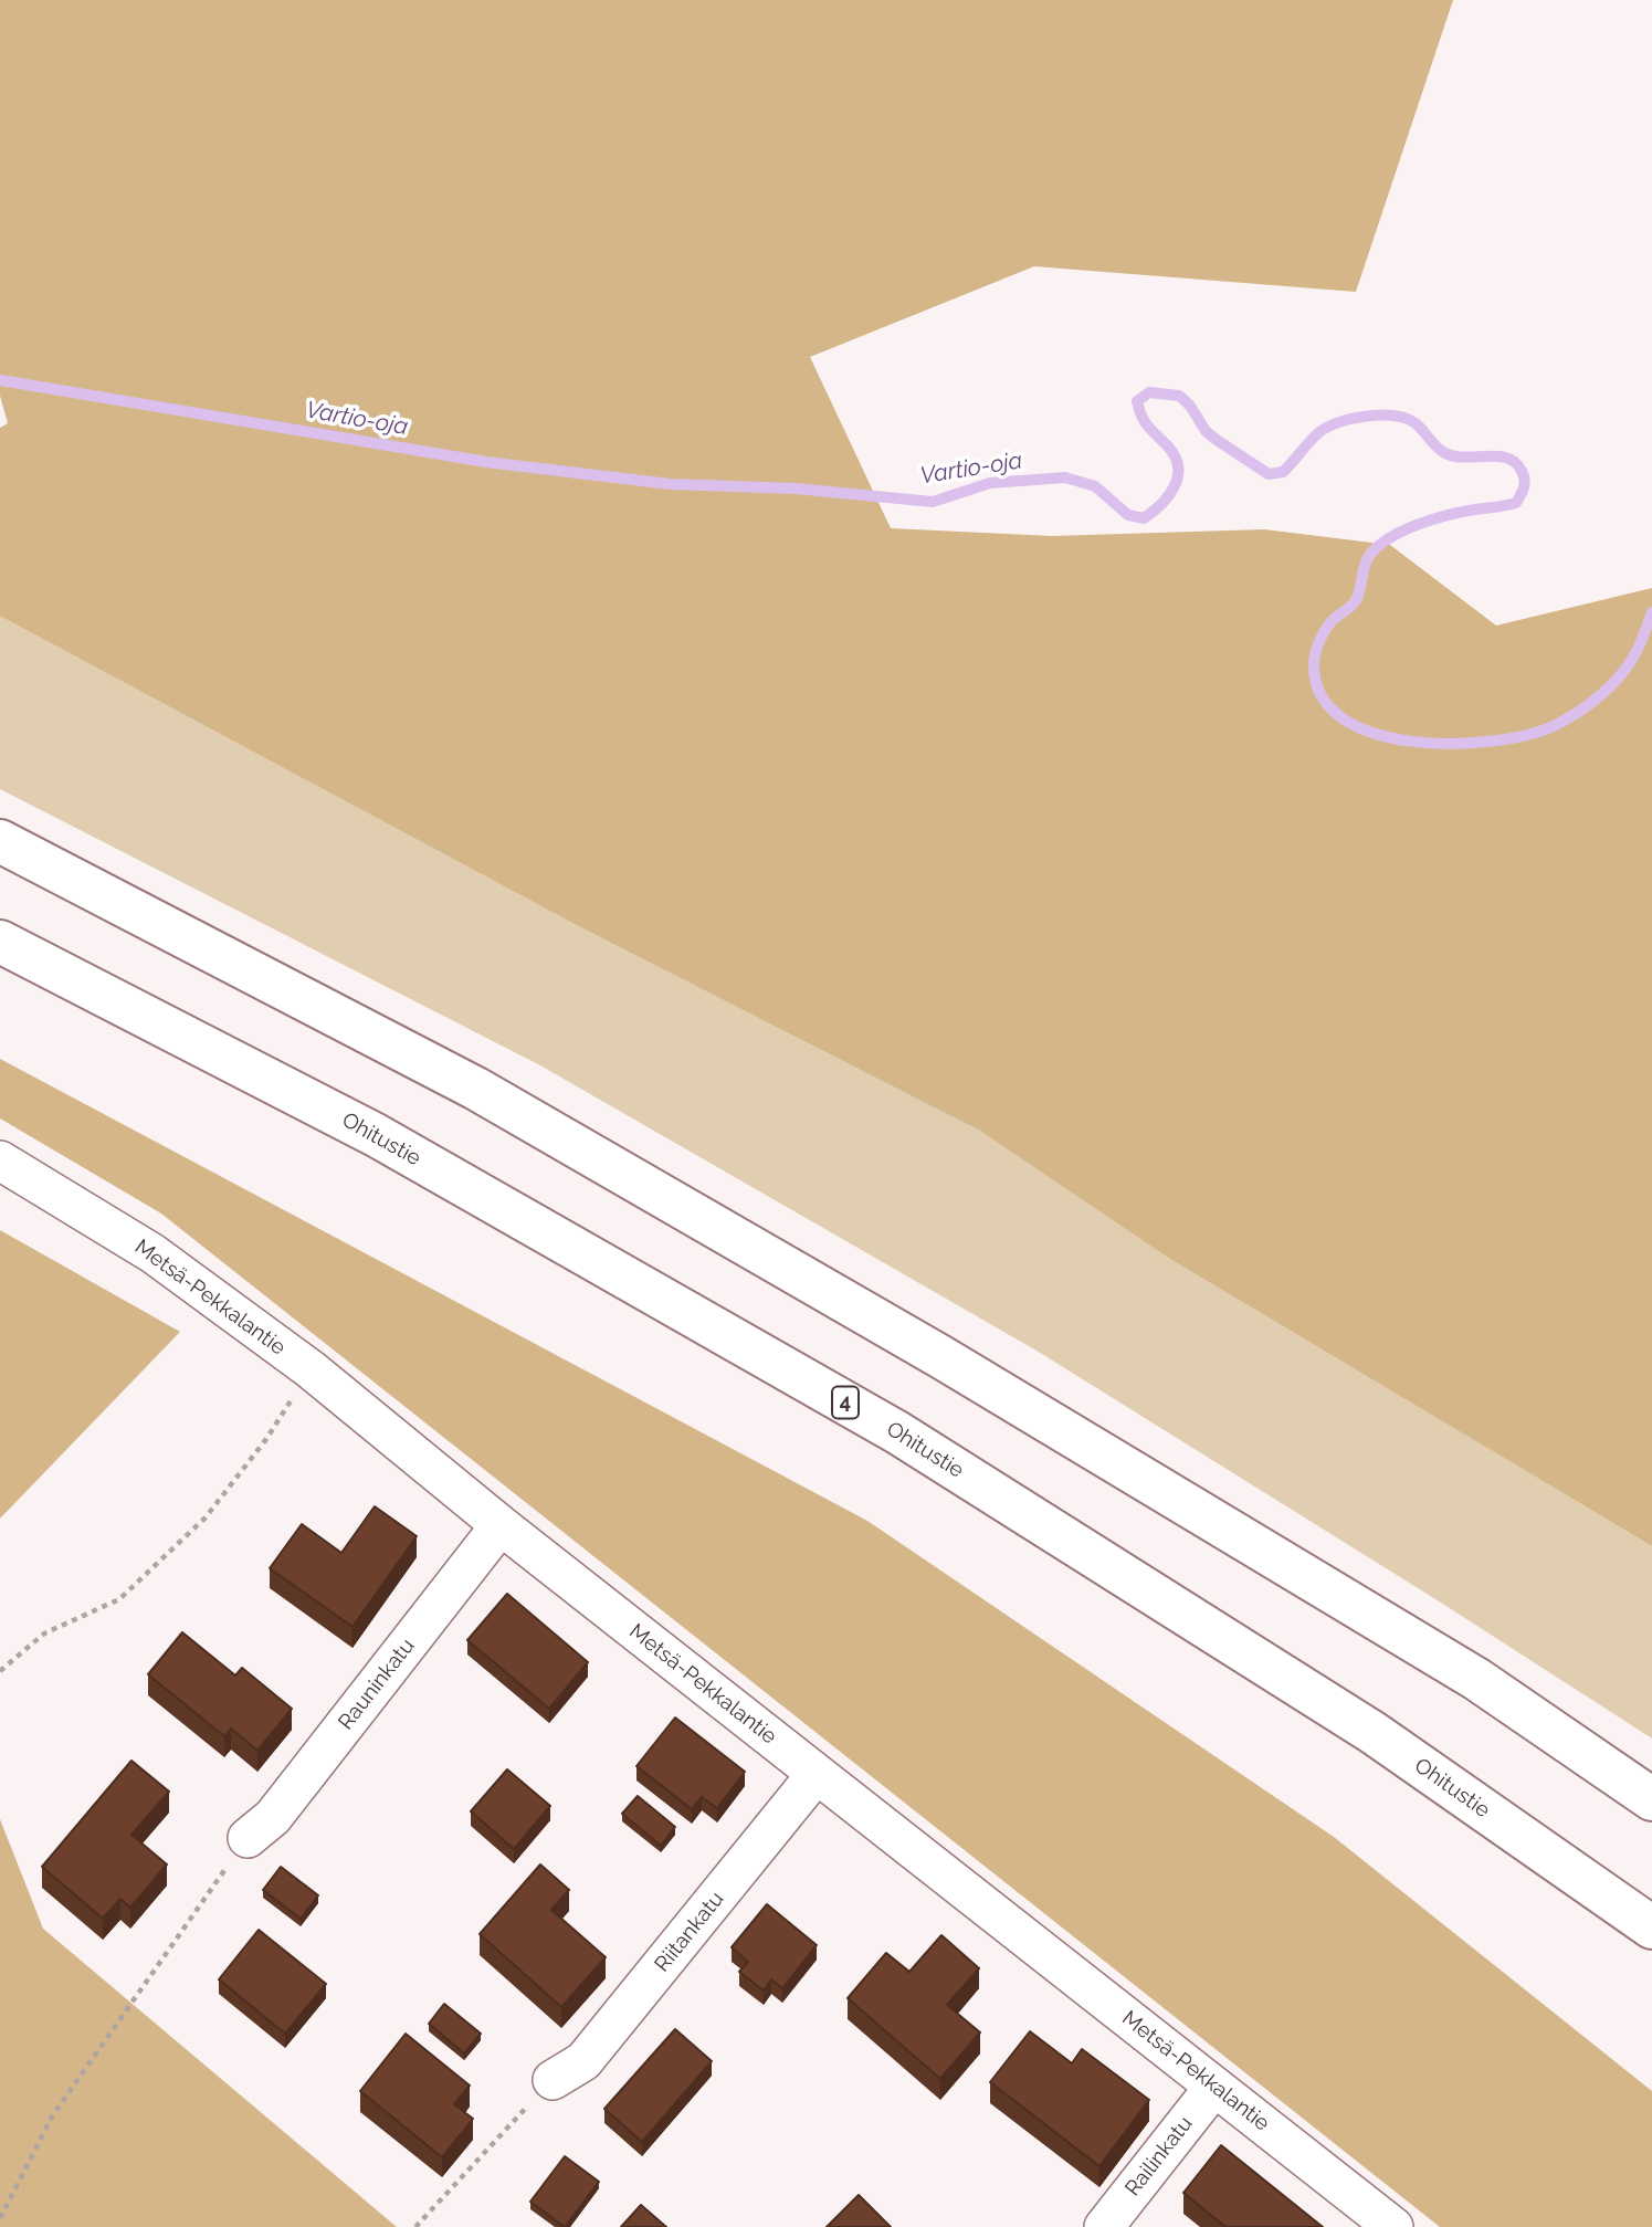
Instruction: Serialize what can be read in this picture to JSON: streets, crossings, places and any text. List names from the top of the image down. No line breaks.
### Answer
{"streets":{"highway":["Ohitustie","4"],"street":["Metsä-Pekkalantie","Rauninkatu","Riitankatu","Railinkatu"]},"crossings":[["Metsä-Pekkalantie","Rauninkatu"],["Metsä-Pekkalantie","Riitankatu"],["Metsä-Pekkalantie","Railinkatu"]],"water":["Vartio-oja"]}
